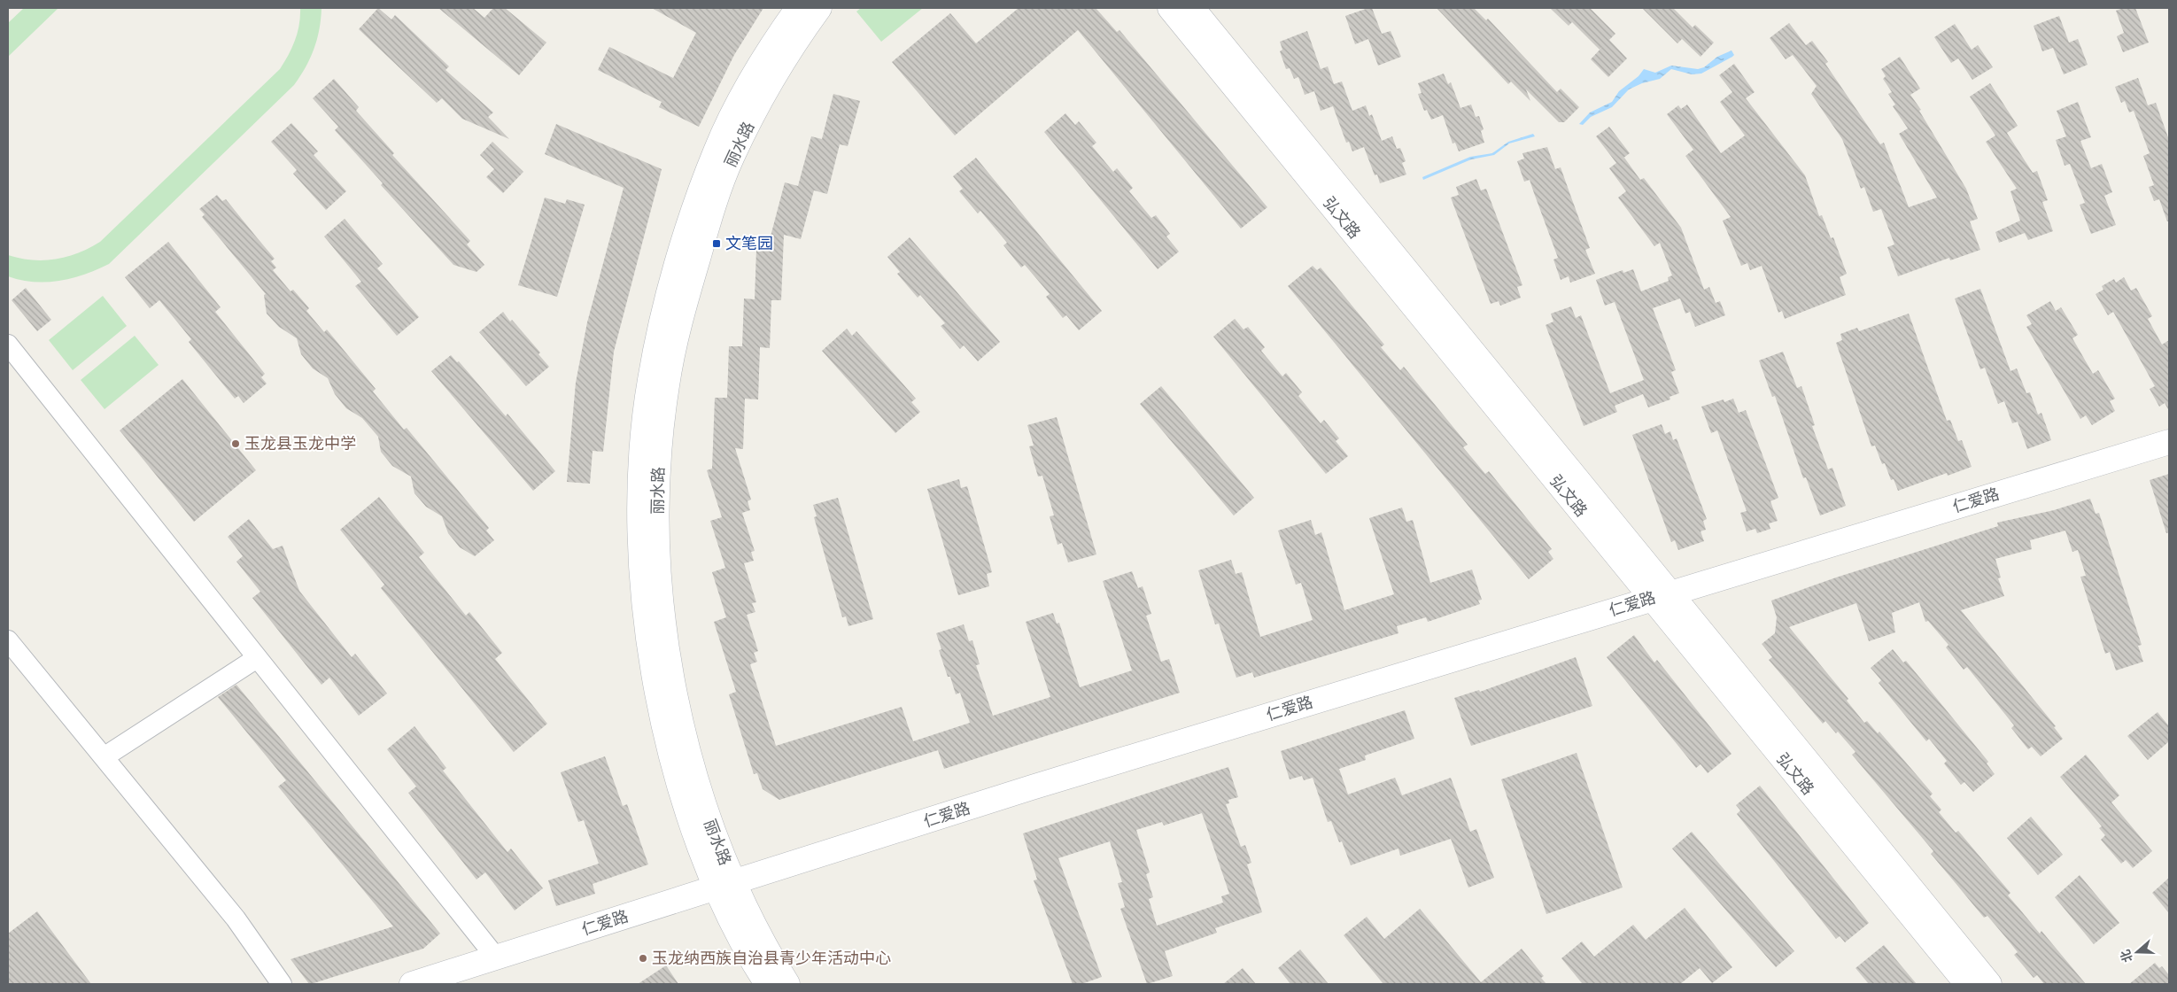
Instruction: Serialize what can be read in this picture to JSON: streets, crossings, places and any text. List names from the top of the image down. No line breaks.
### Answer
{"streets":{"street":["丽水路","弘文路","仁爱路"]},"crossings":[["丽水路","仁爱路"],["弘文路","仁爱路"]],"places":{"transit":["文笔园"],"other":["玉龙县玉龙中学","玉龙纳西族自治县青少年活动中心"]},"north":"left"}
